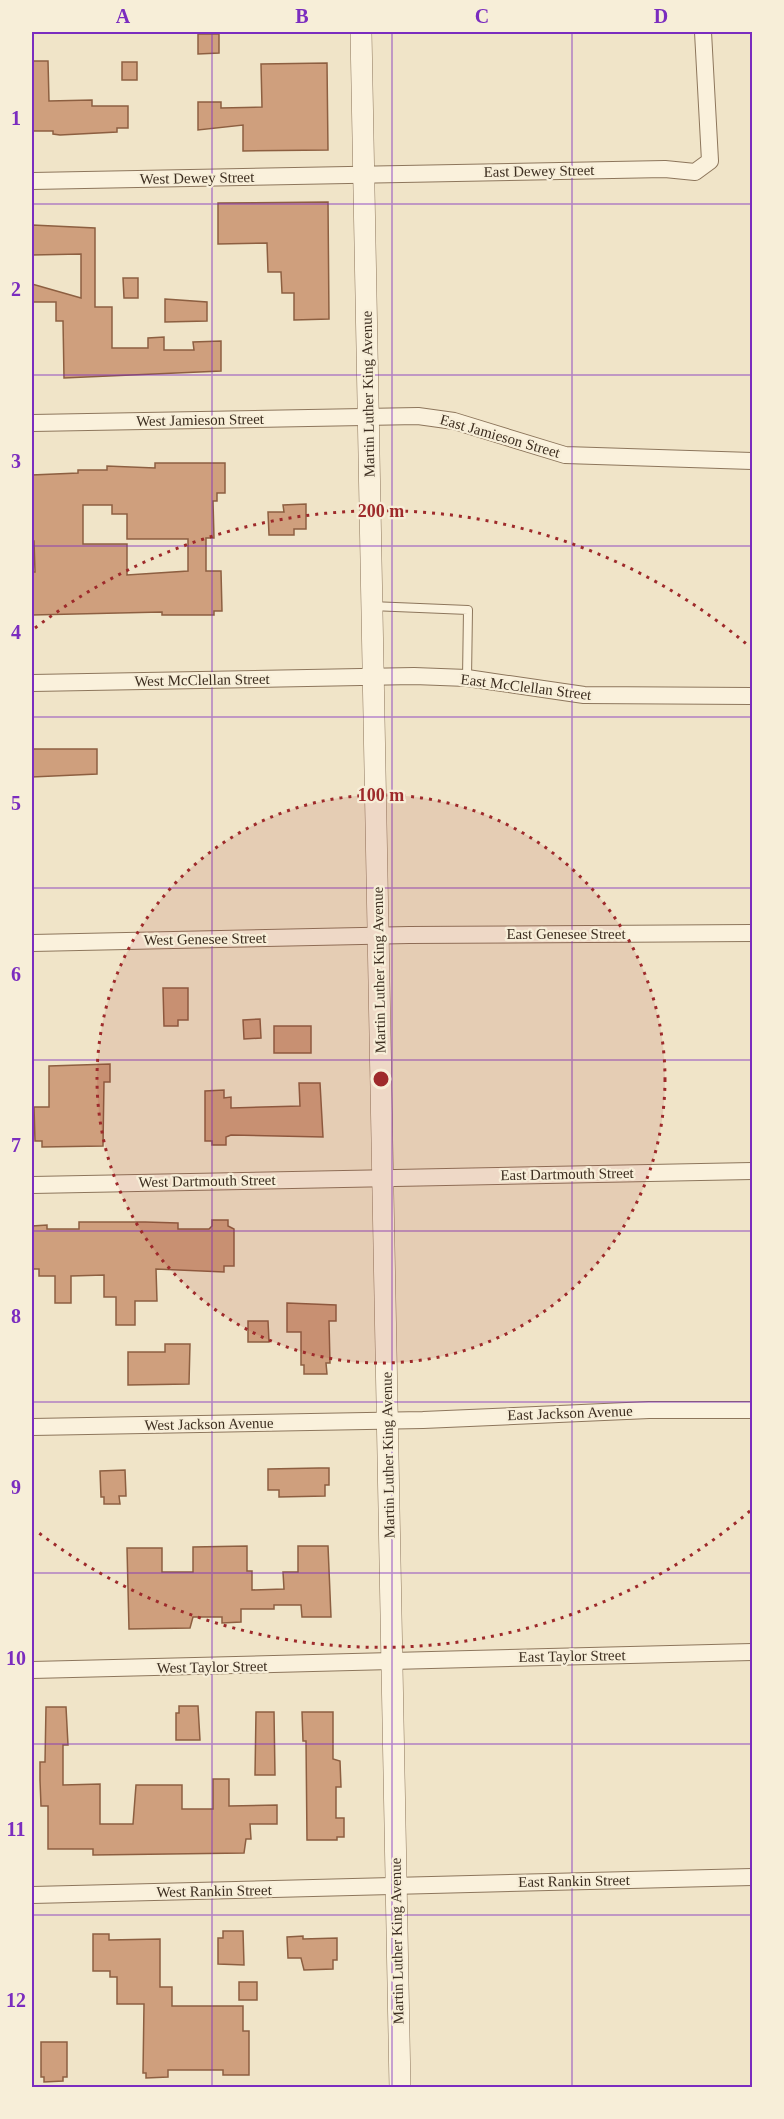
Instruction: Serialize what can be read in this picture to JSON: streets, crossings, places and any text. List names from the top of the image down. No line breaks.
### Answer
{"streets":{"street":["East Dewey Street","West Dewey Street","Martin Luther King Avenue","West Jamieson Street","East Jamieson Street","West McClellan Street","East McClellan Street","East Genesee Street","West Genesee Street","East Dartmouth Street","West Dartmouth Street","East Jackson Avenue","West Jackson Avenue","East Taylor Street","West Taylor Street","East Rankin Street","West Rankin Street"]},"crossings":[["East Dewey Street","West Dewey Street"],["East Dewey Street","Martin Luther King Avenue"],["West Dewey Street","Martin Luther King Avenue"],["Martin Luther King Avenue","West Jamieson Street"],["Martin Luther King Avenue","East Jamieson Street"],["Martin Luther King Avenue","West McClellan Street"],["Martin Luther King Avenue","East McClellan Street"],["Martin Luther King Avenue","East Genesee Street"],["Martin Luther King Avenue","West Genesee Street"],["Martin Luther King Avenue","East Dartmouth Street"],["Martin Luther King Avenue","West Dartmouth Street"],["Martin Luther King Avenue","East Jackson Avenue"],["Martin Luther King Avenue","West Jackson Avenue"],["Martin Luther King Avenue","East Taylor Street"],["Martin Luther King Avenue","West Taylor Street"],["Martin Luther King Avenue","East Rankin Street"],["Martin Luther King Avenue","West Rankin Street"],["West Jamieson Street","East Jamieson Street"],["West McClellan Street","East McClellan Street"],["East Genesee Street","West Genesee Street"],["East Dartmouth Street","West Dartmouth Street"],["East Jackson Avenue","West Jackson Avenue"],["East Taylor Street","West Taylor Street"],["East Rankin Street","West Rankin Street"]],"grid":{"columns":["A","B","C","D"],"rows":["1","2","3","4","5","6","7","8","9","10","11","12"]},"rings":["200 m","100 m"]}
